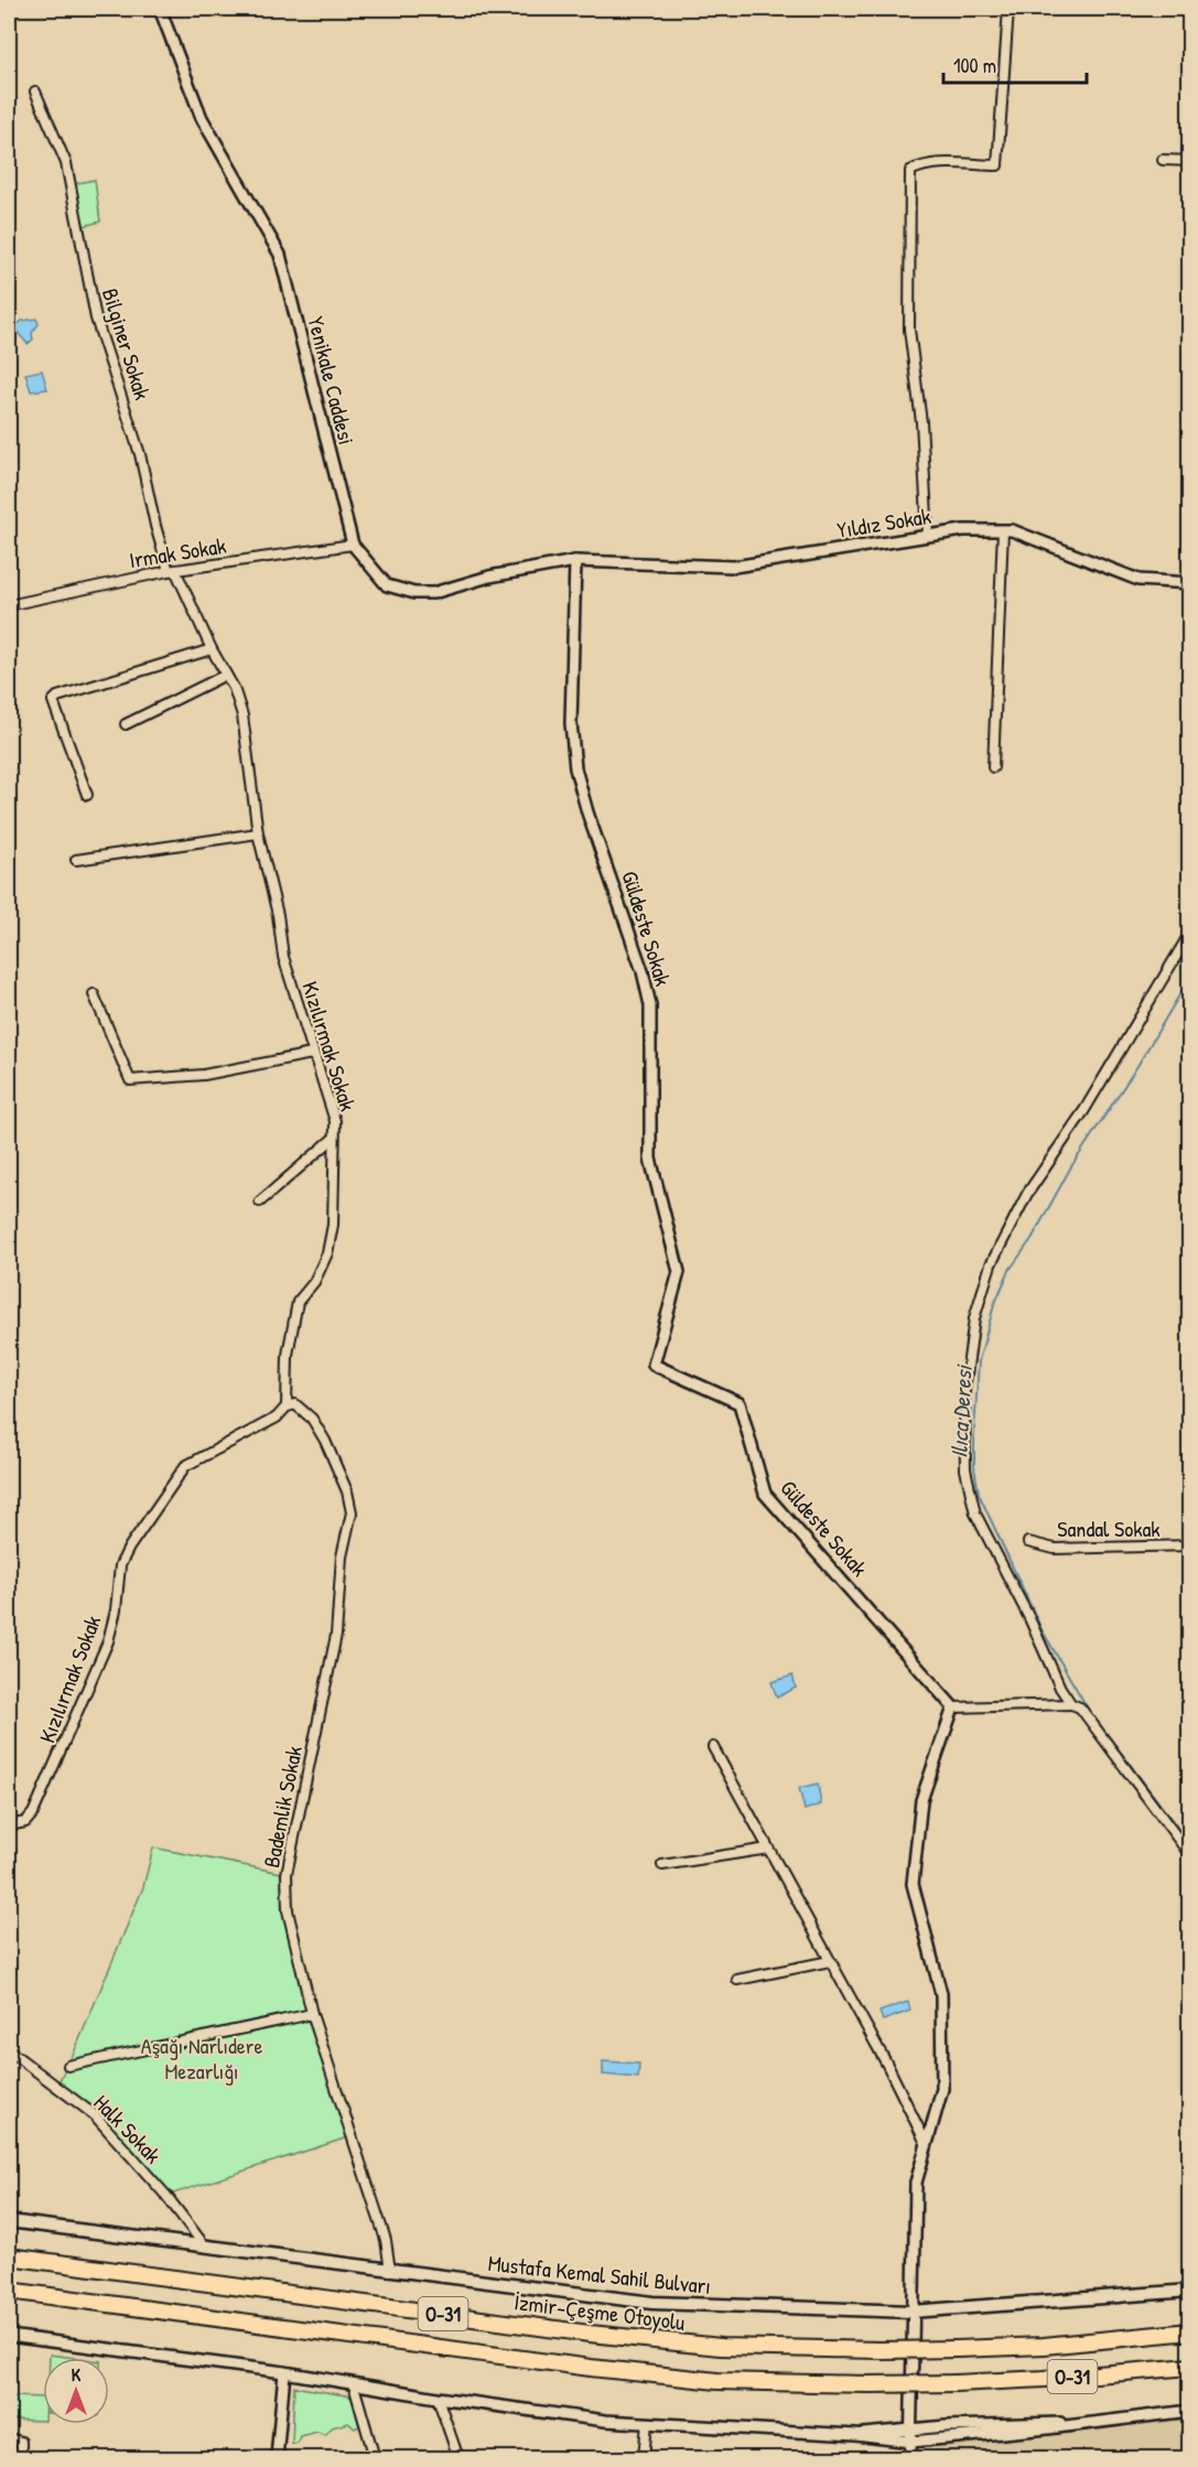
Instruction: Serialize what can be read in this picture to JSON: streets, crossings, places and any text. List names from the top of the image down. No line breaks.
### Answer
{"streets":{"highway":["İzmir-Çeşme Otoyolu","O-31"],"main road":["Mustafa Kemal Sahil Bulvarı"],"street":["Bilginer Sokak","Yenikale Caddesi","Yıldız Sokak","Irmak Sokak","Güldeste Sokak","Kızılırmak Sokak","Sandal Sokak","Bademlik Sokak","Halk Sokak"]},"crossings":[["Bilginer Sokak","Irmak Sokak"],["Bilginer Sokak","Kızılırmak Sokak"],["Yenikale Caddesi","Yıldız Sokak"],["Yenikale Caddesi","Irmak Sokak"],["Yenikale Caddesi","Güldeste Sokak"],["Yıldız Sokak","Güldeste Sokak"],["Irmak Sokak","Kızılırmak Sokak"],["Kızılırmak Sokak","Bademlik Sokak"],["Bademlik Sokak","Mustafa Kemal Sahil Bulvarı"],["Halk Sokak","Mustafa Kemal Sahil Bulvarı"]],"water":["Ilıca Deresi"],"parks":["Aşağı Narlıdere Mezarlığı"],"scale_bar":"100 m","north":"top"}
